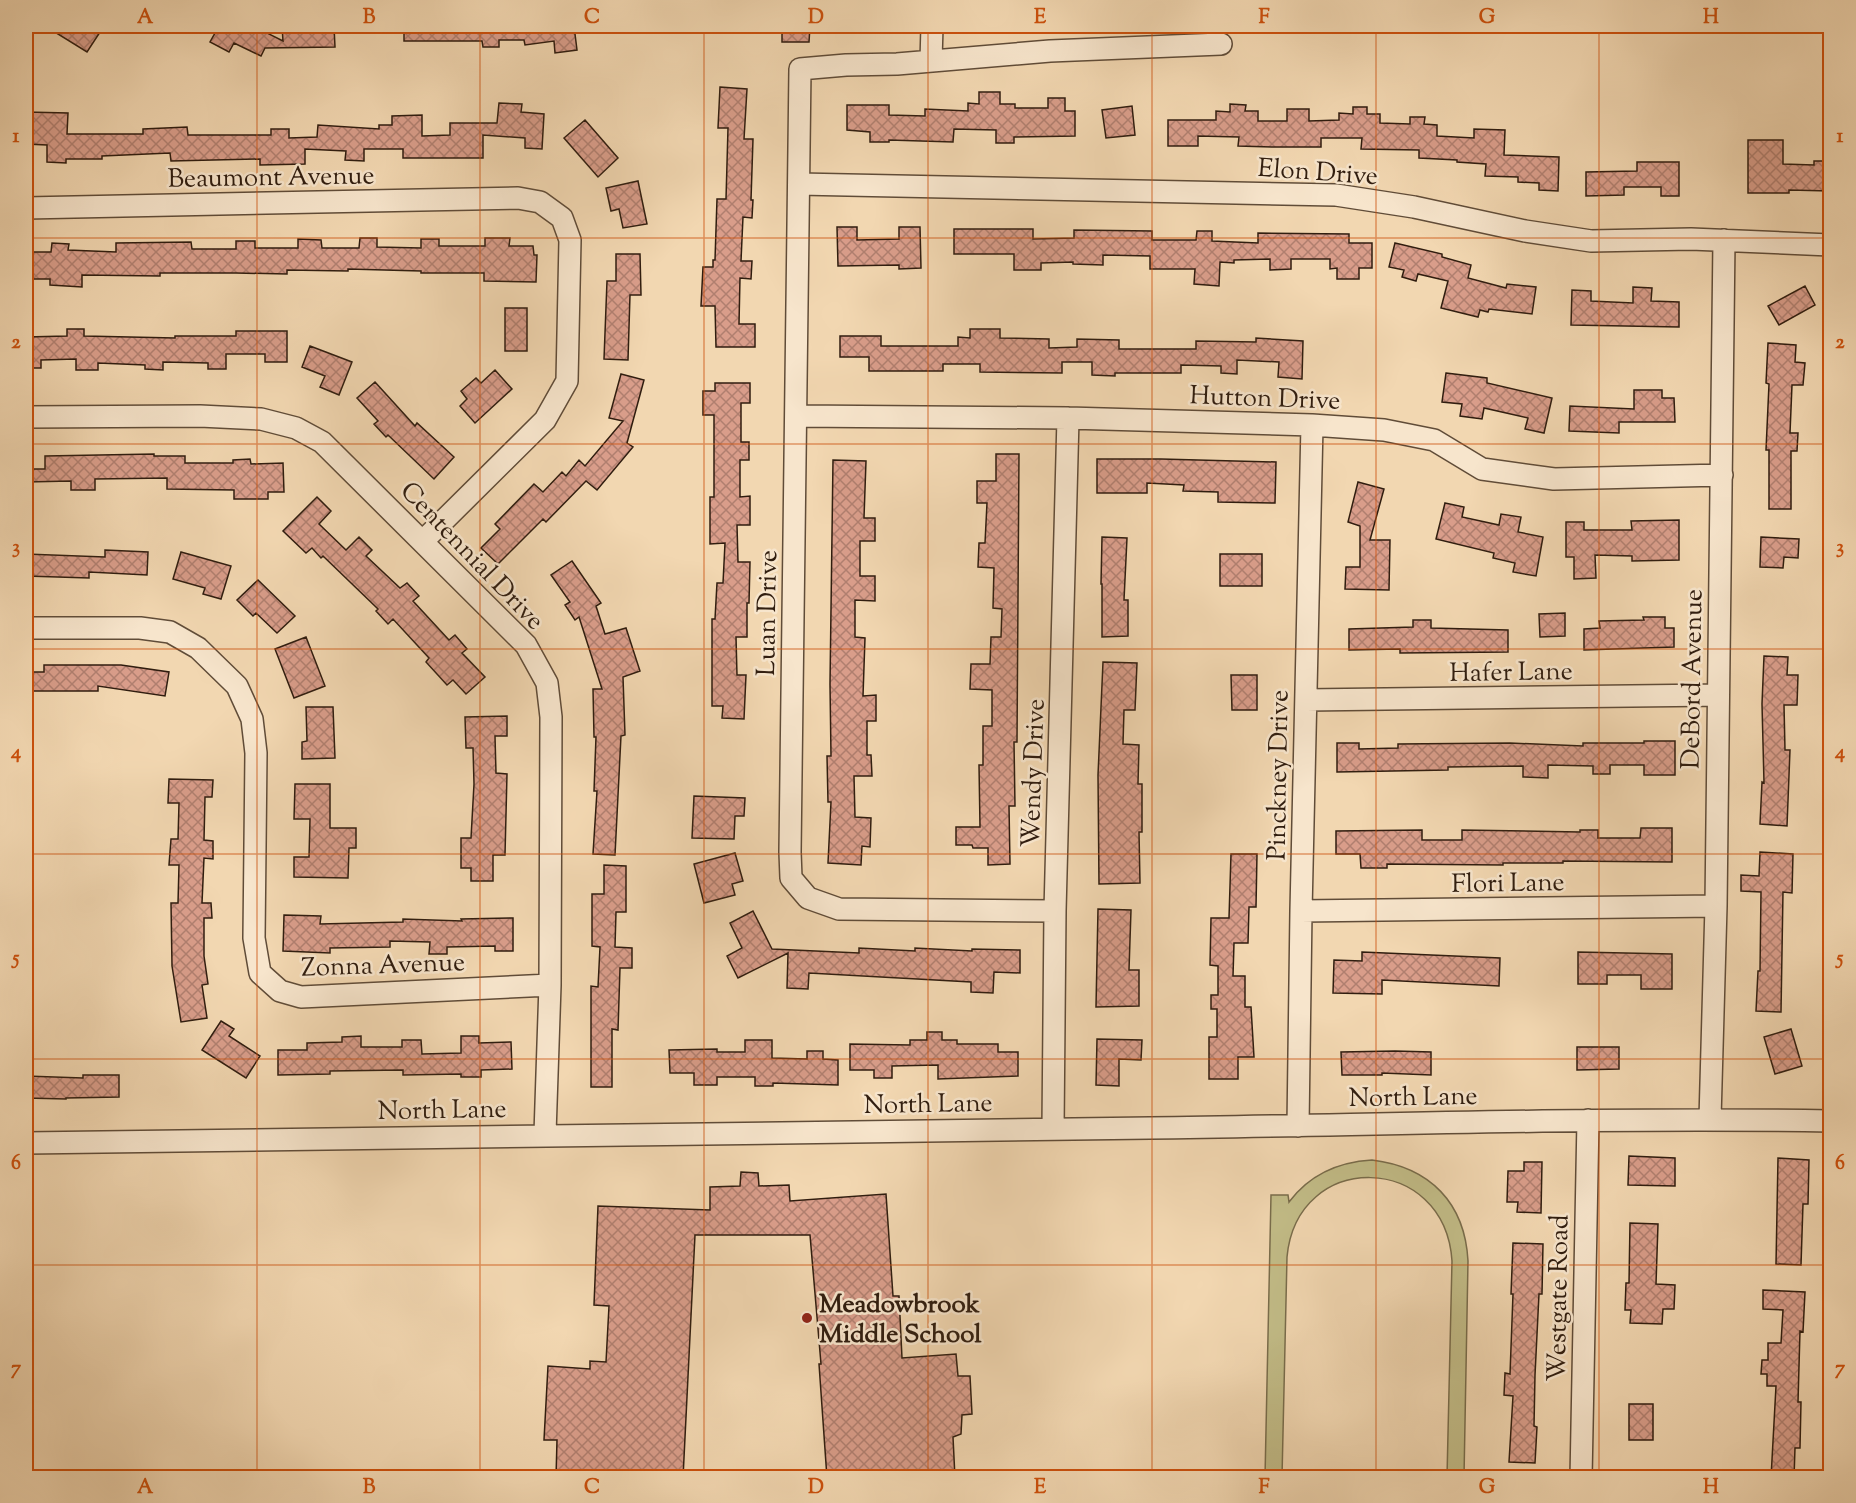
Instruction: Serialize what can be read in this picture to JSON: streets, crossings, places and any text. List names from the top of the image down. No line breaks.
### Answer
{"streets":{"street":["Elon Drive","Beaumont Avenue","Hutton Drive","Centennial Drive","Luan Drive","Hafer Lane","DeBord Avenue","Wendy Drive","Pinckney Drive","Flori Lane","Zonna Avenue","North Lane","Westgate Road"]},"crossings":[["Elon Drive","Luan Drive"],["Elon Drive","DeBord Avenue"],["Beaumont Avenue","Centennial Drive"],["Hutton Drive","Luan Drive"],["Hutton Drive","DeBord Avenue"],["Hutton Drive","Wendy Drive"],["Hutton Drive","Pinckney Drive"],["Centennial Drive","Zonna Avenue"],["Centennial Drive","North Lane"],["Luan Drive","Wendy Drive"],["Hafer Lane","DeBord Avenue"],["Hafer Lane","Pinckney Drive"],["DeBord Avenue","Flori Lane"],["DeBord Avenue","North Lane"],["Wendy Drive","North Lane"],["Pinckney Drive","Flori Lane"],["Pinckney Drive","North Lane"],["North Lane","Westgate Road"]],"places":["Meadowbrook Middle School"],"grid":{"columns":["A","B","C","D","E","F","G","H"],"rows":["1","2","3","4","5","6","7"]}}
